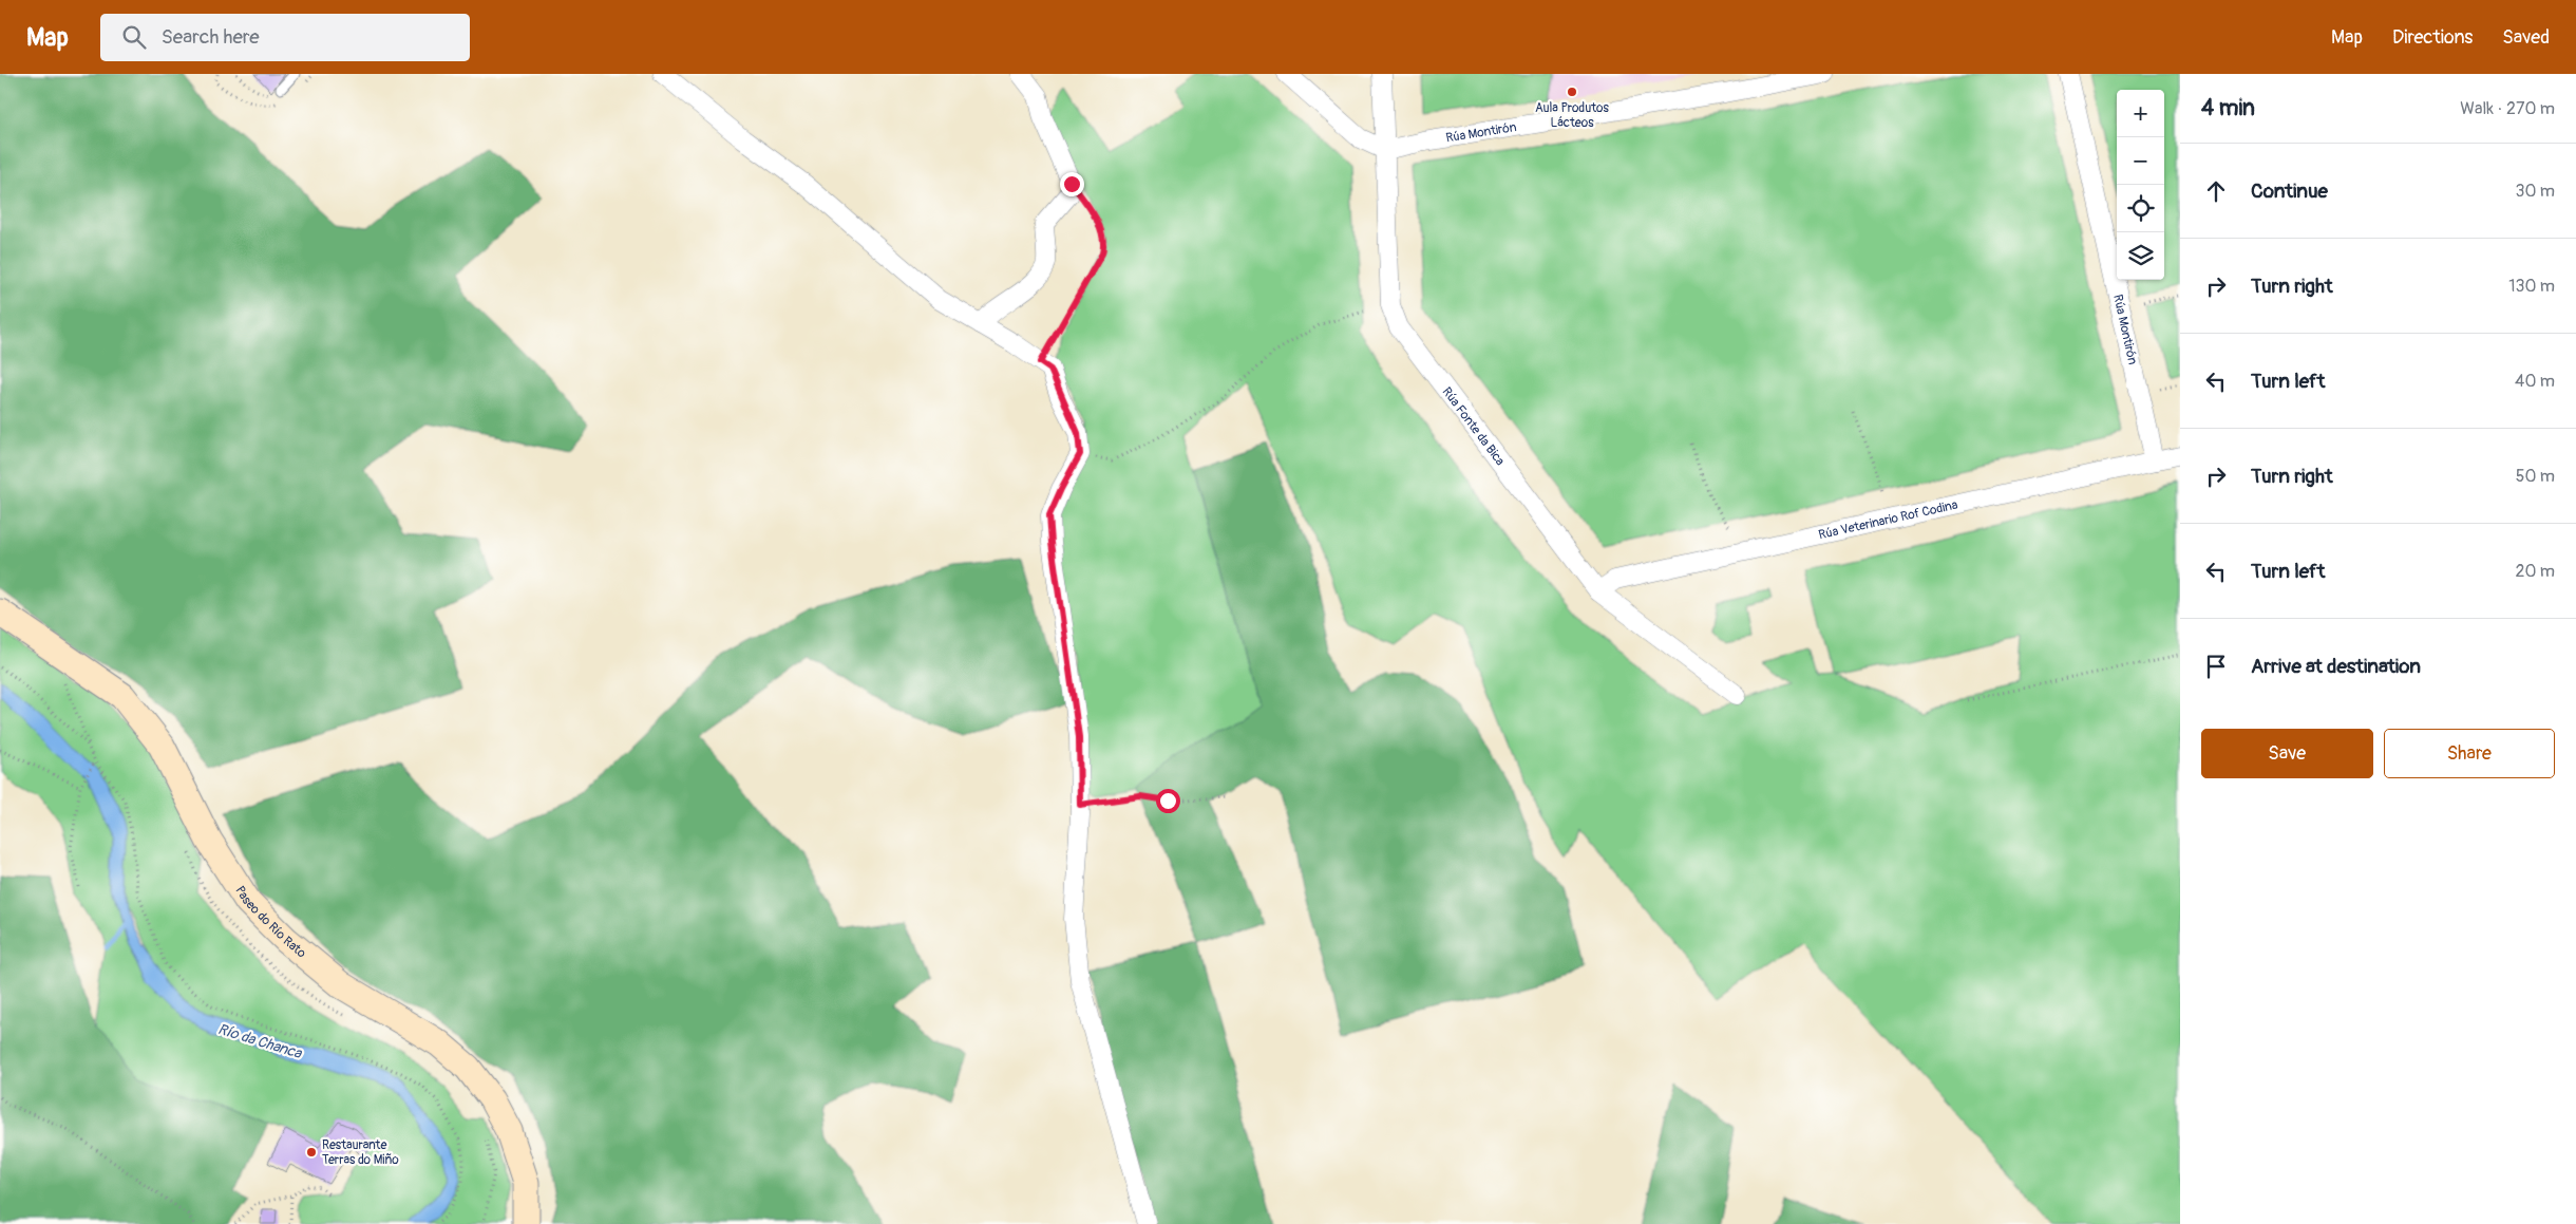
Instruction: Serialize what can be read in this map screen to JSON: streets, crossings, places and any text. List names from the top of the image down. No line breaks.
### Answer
{"streets":{"street":["Rúa Montirón","Rúa Fonte da Bica","Rúa Veterinario Rof Codina","Paseo do Río Rato"]},"crossings":[["Rúa Montirón","Rúa Fonte da Bica"],["Rúa Montirón","Rúa Veterinario Rof Codina"],["Rúa Fonte da Bica","Rúa Veterinario Rof Codina"]],"water":["Río da Chanca"],"places":["Aula Produtos Lácteos","Restaurante Terras do Miño"],"page":{"header":"Map","search":"Search here","nav":["Map","Directions","Saved"],"heading":["4 min","Walk · 270 m"],"map_buttons":["+","−"],"list":[["Continue","30 m"],["Turn right","130 m"],["Turn left","40 m"],["Turn right","50 m"],["Turn left","20 m"],"Arrive at destination"],"buttons":["Save","Share"]}}
